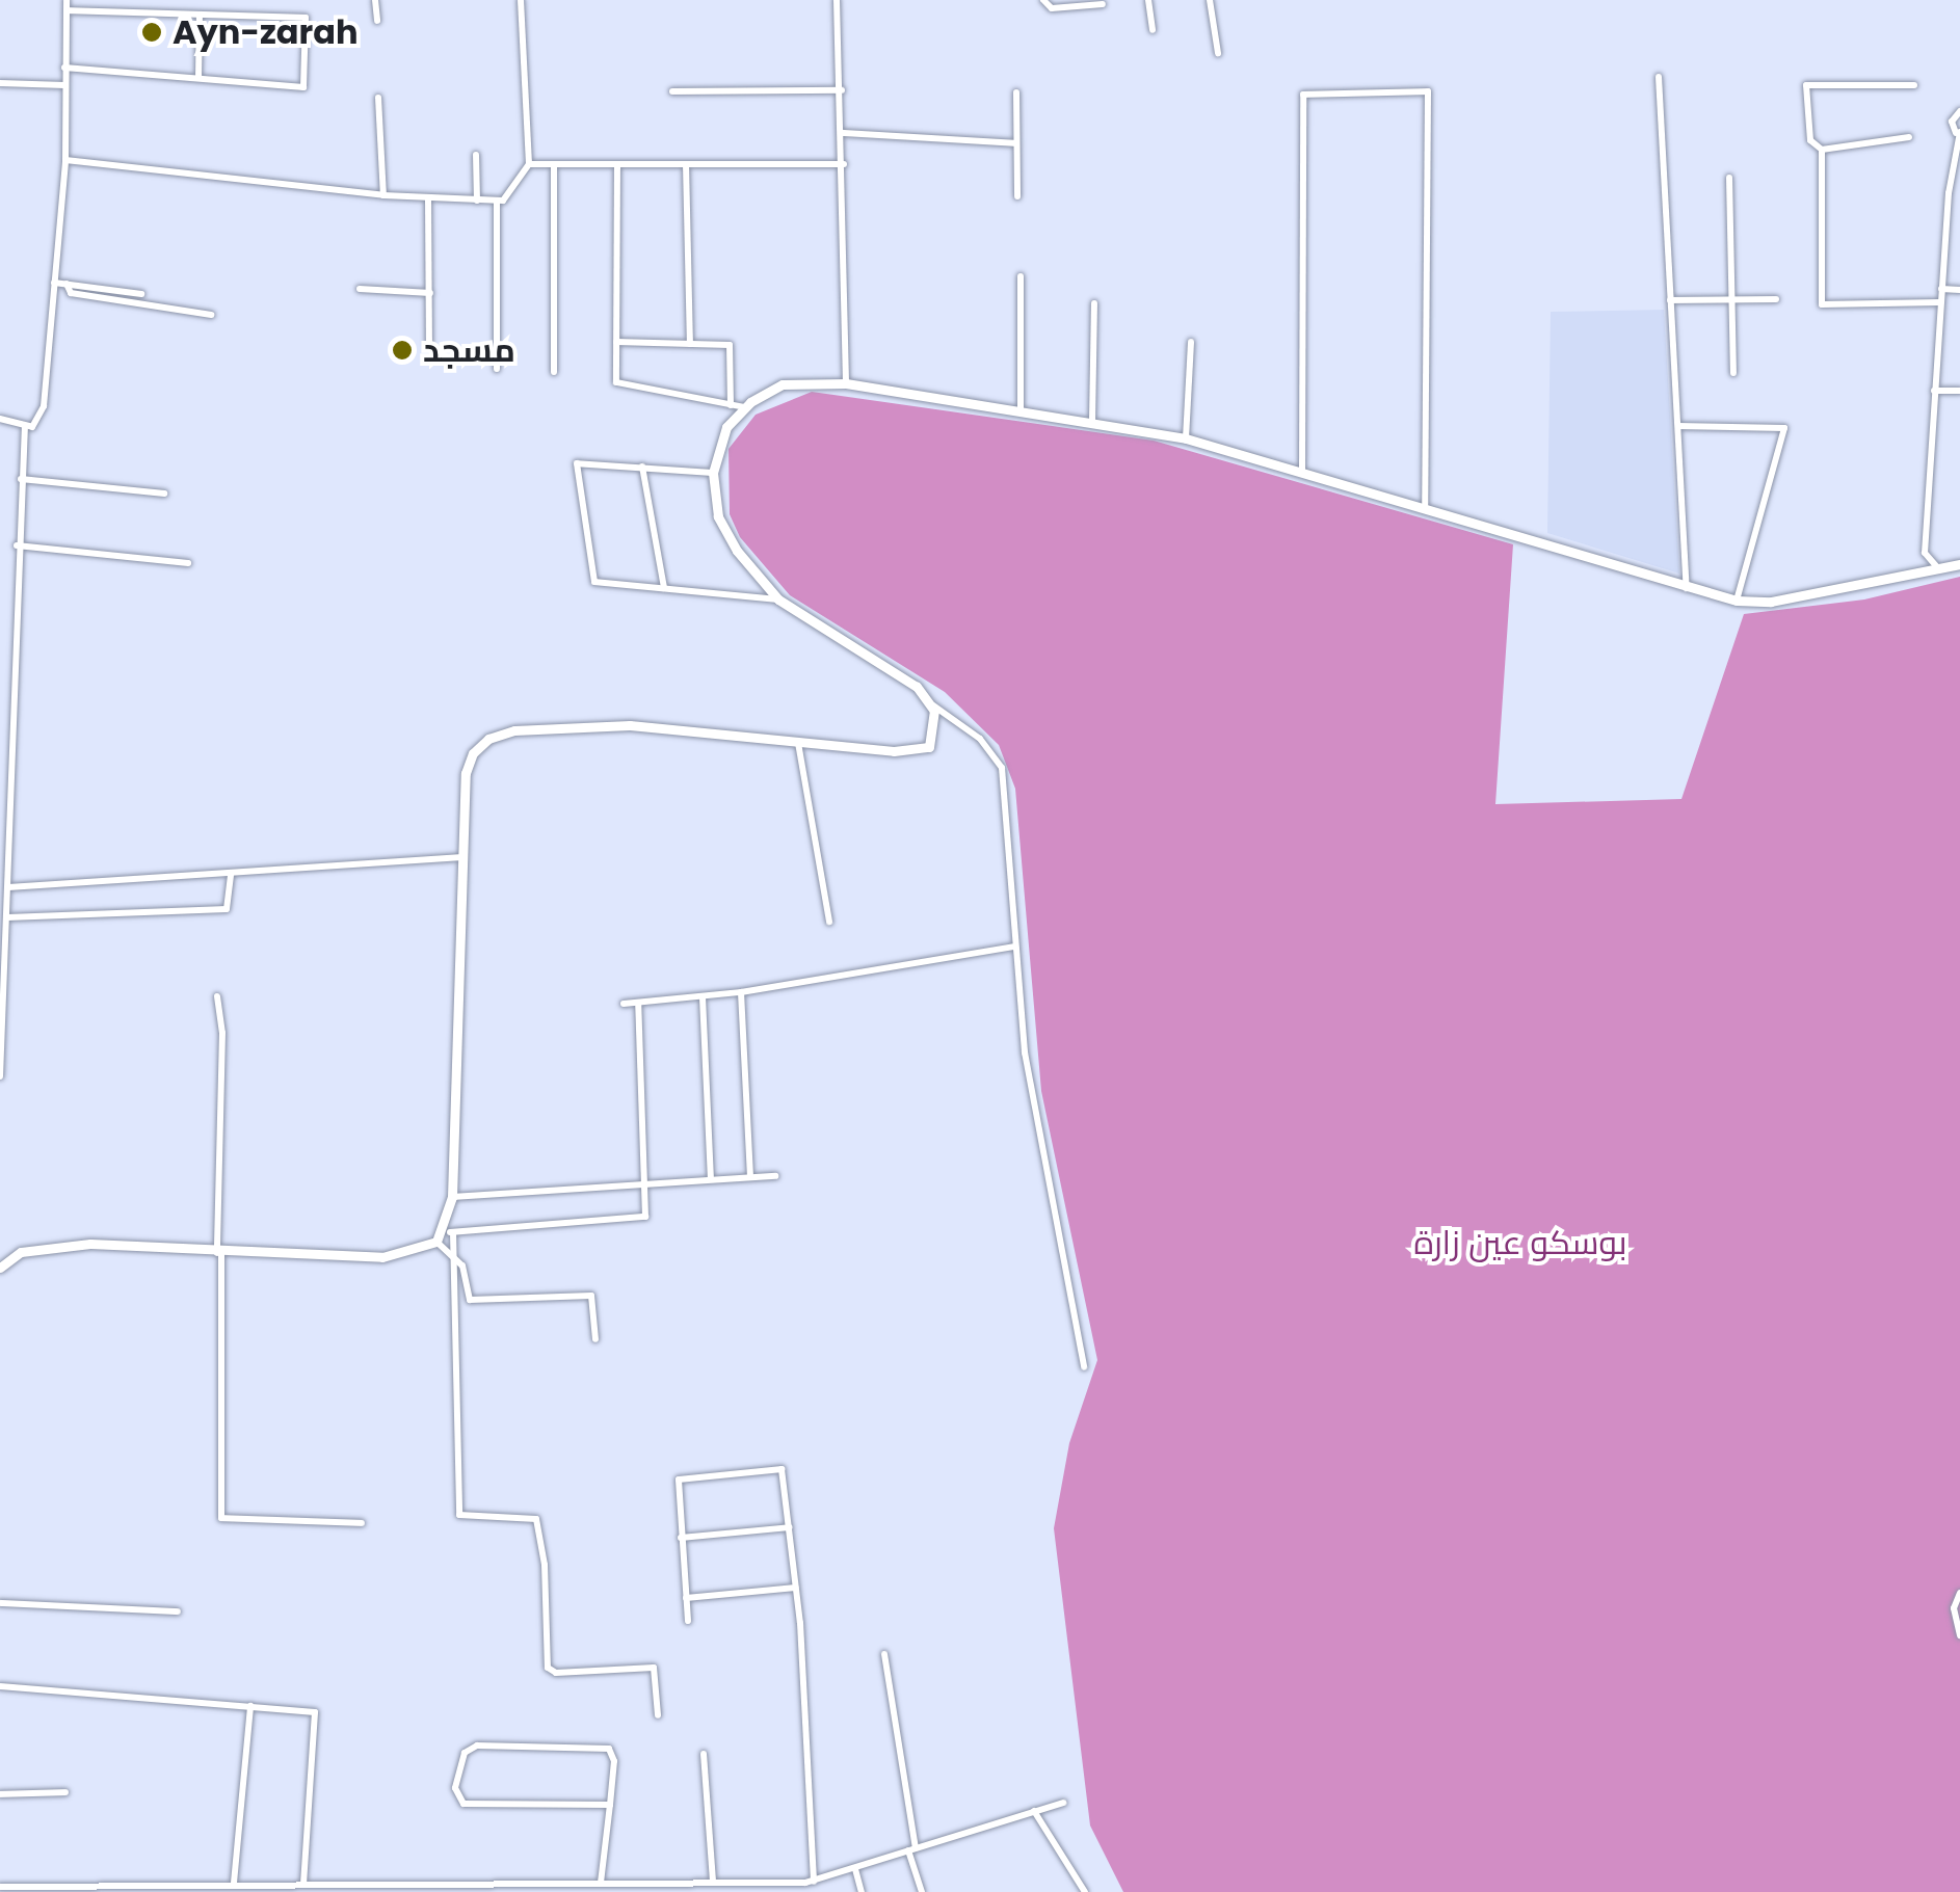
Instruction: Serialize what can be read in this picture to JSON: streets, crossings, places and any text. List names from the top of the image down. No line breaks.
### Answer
{"parks":["بوسكو عين زارة"],"places":["Ayn-zarah","مسجد"]}
